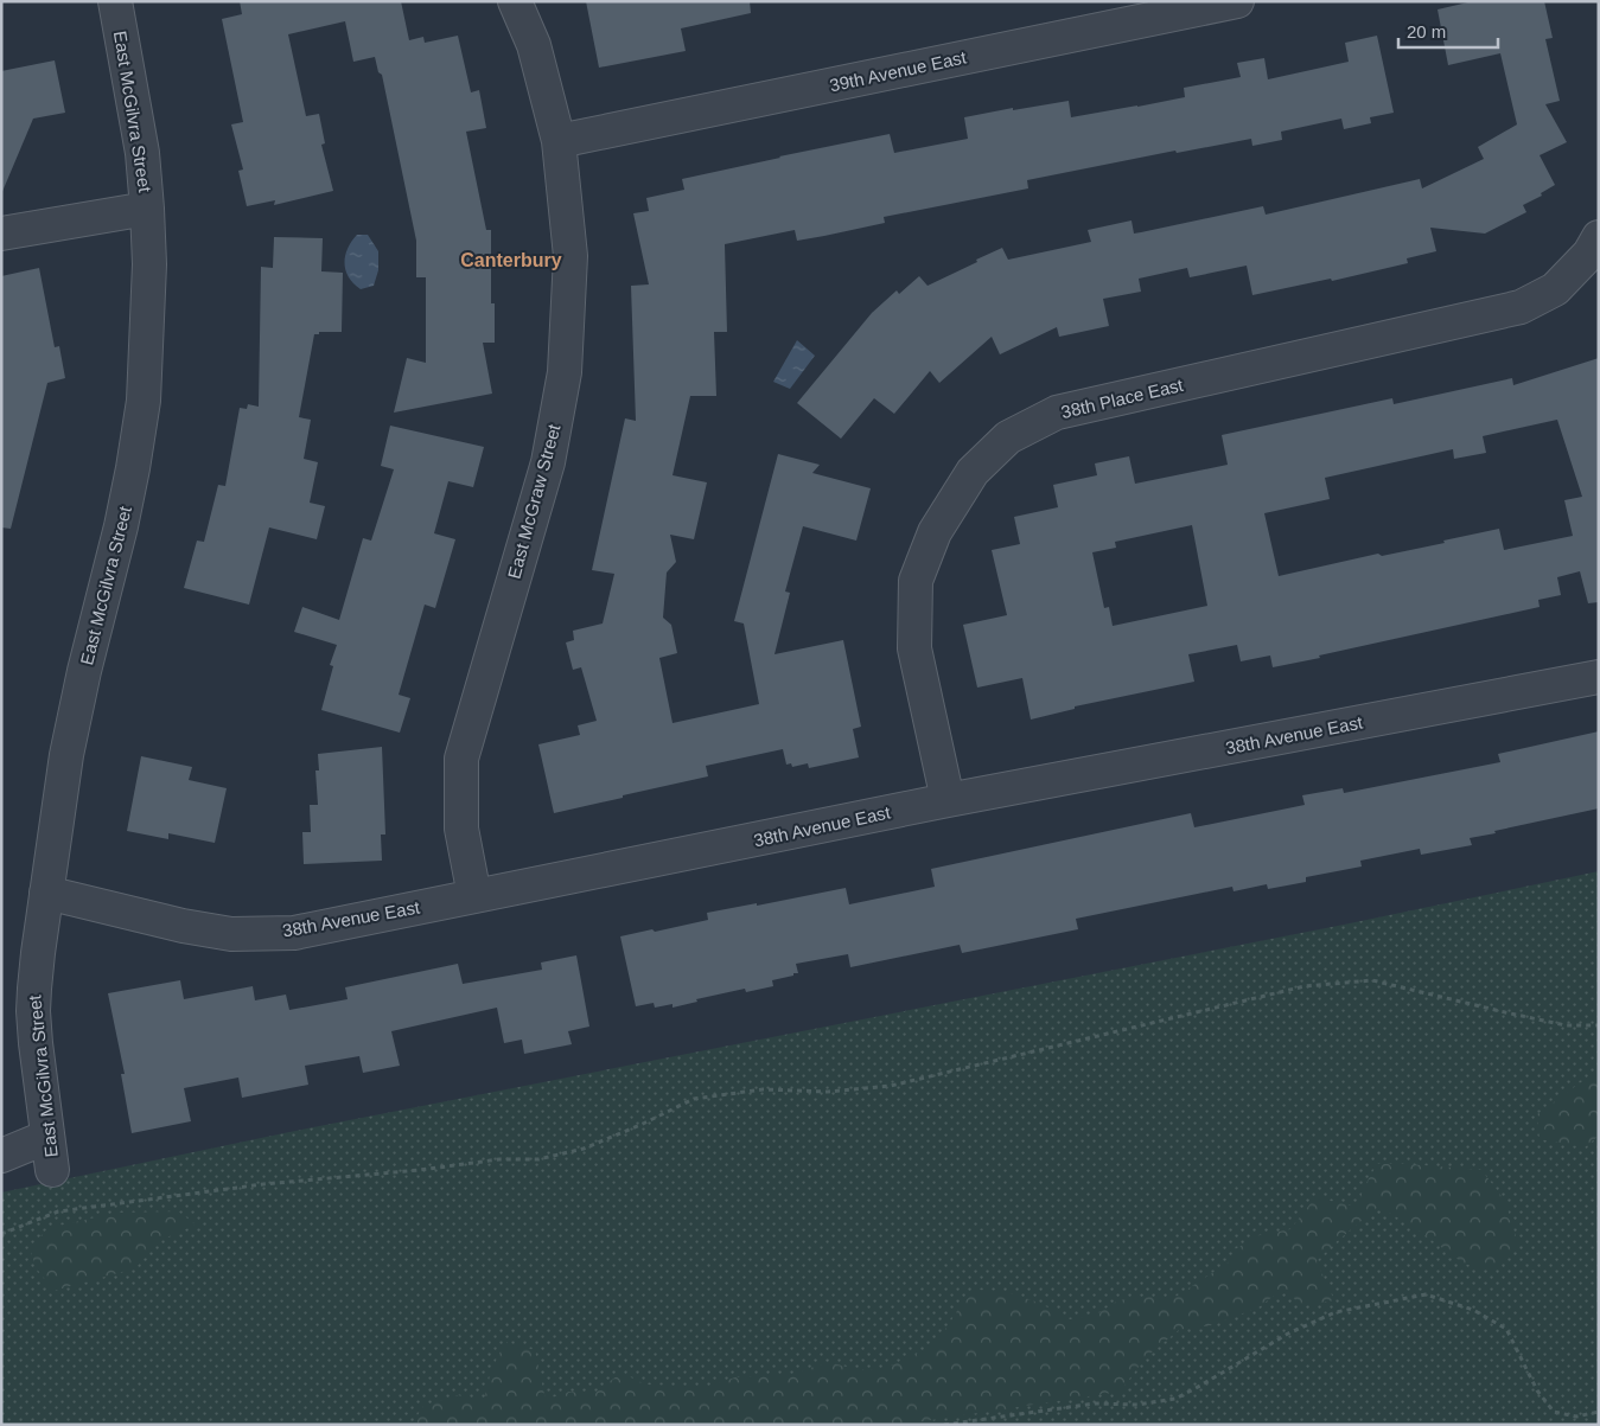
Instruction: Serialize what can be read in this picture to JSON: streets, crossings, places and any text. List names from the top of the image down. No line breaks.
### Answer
{"streets":{"street":["39th Avenue East","East McGilvra Street","38th Place East","East McGraw Street","38th Avenue East"]},"crossings":[["39th Avenue East","East McGraw Street"],["East McGilvra Street","38th Avenue East"],["38th Place East","38th Avenue East"],["East McGraw Street","38th Avenue East"]],"districts":["Canterbury"],"scale_bar":"20 m"}
